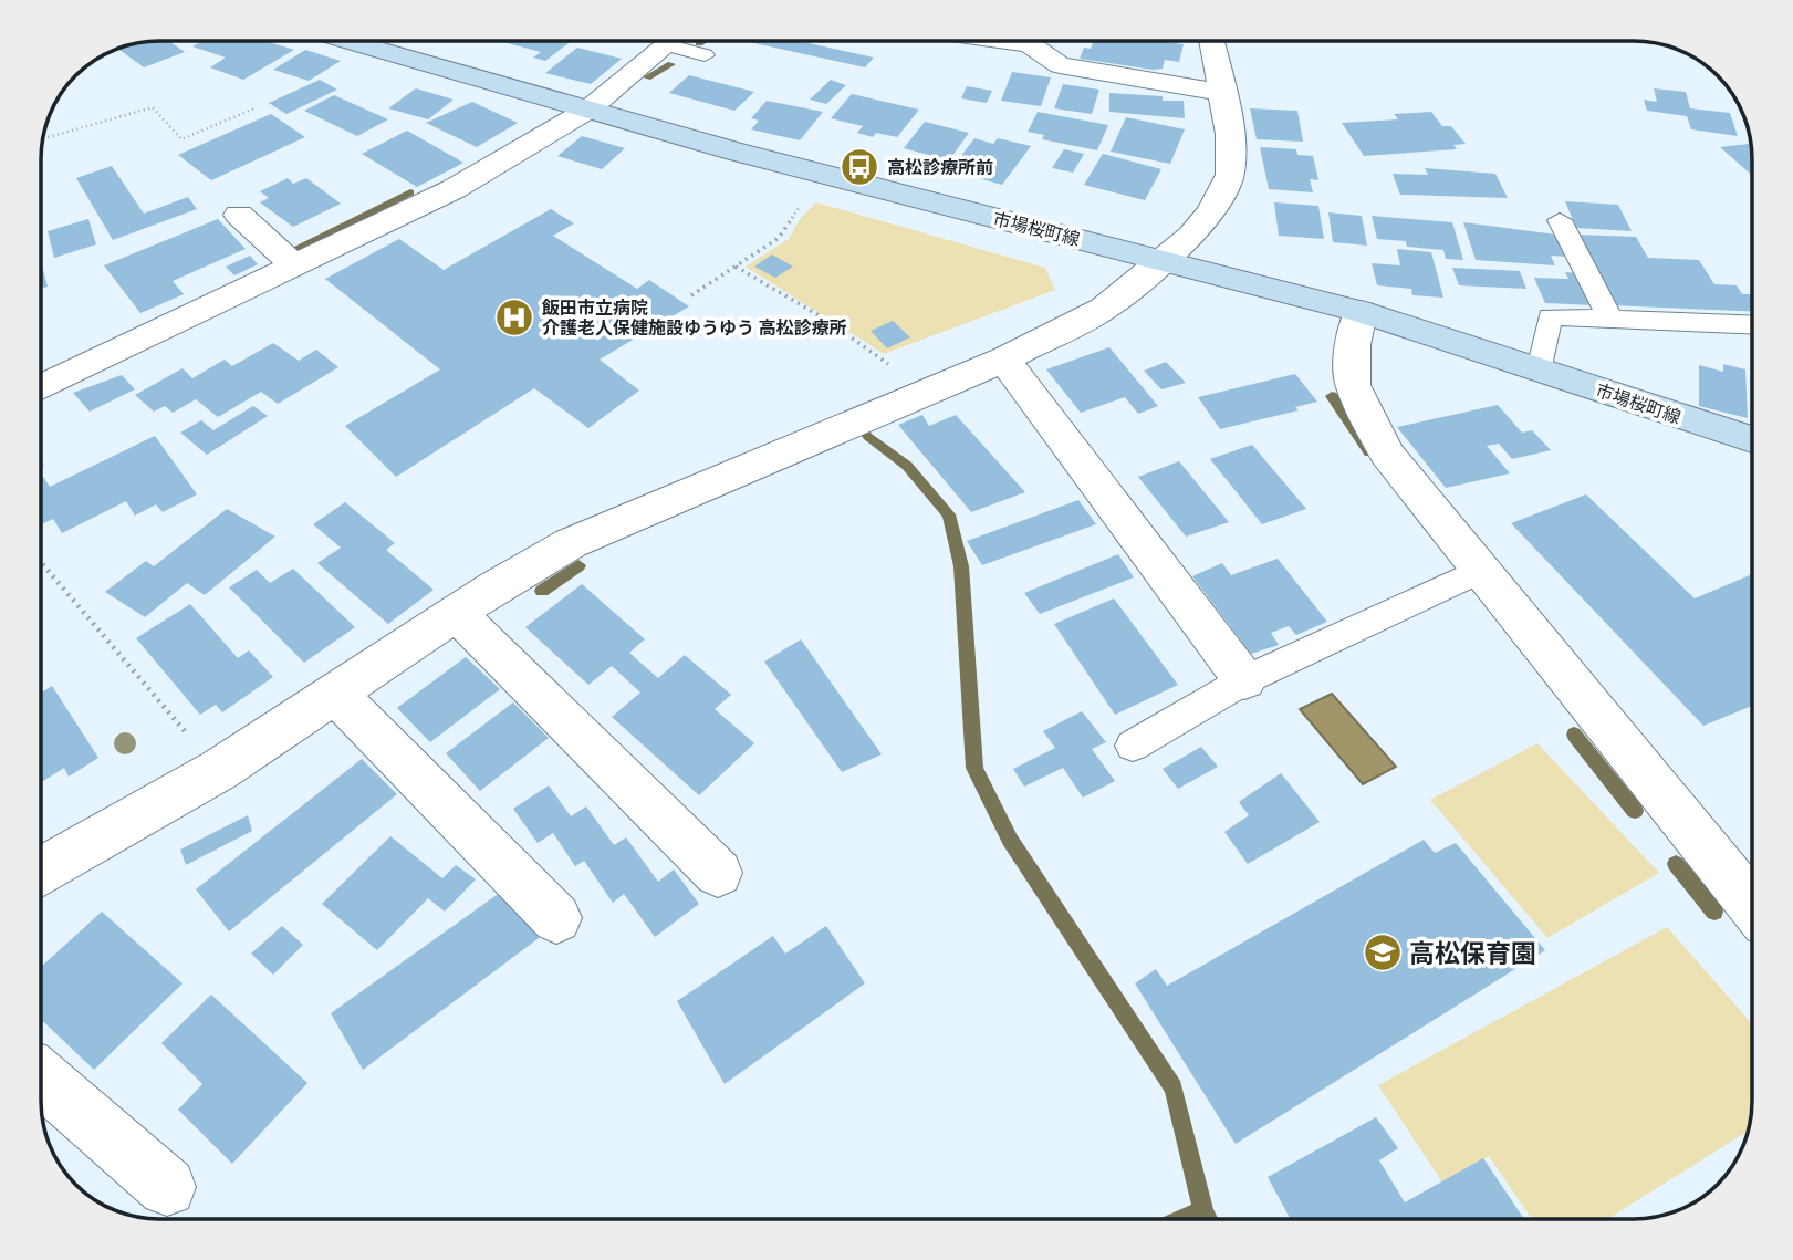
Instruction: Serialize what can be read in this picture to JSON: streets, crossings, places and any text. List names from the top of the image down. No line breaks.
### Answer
{"streets":{"main road":["市場桜町線"]},"places":{"bus stop":["高松診療所前"],"hospital":["飯田市立病院 介護老人保健施設ゆうゆう 高松診療所"],"school or university":["高松保育園"]}}
